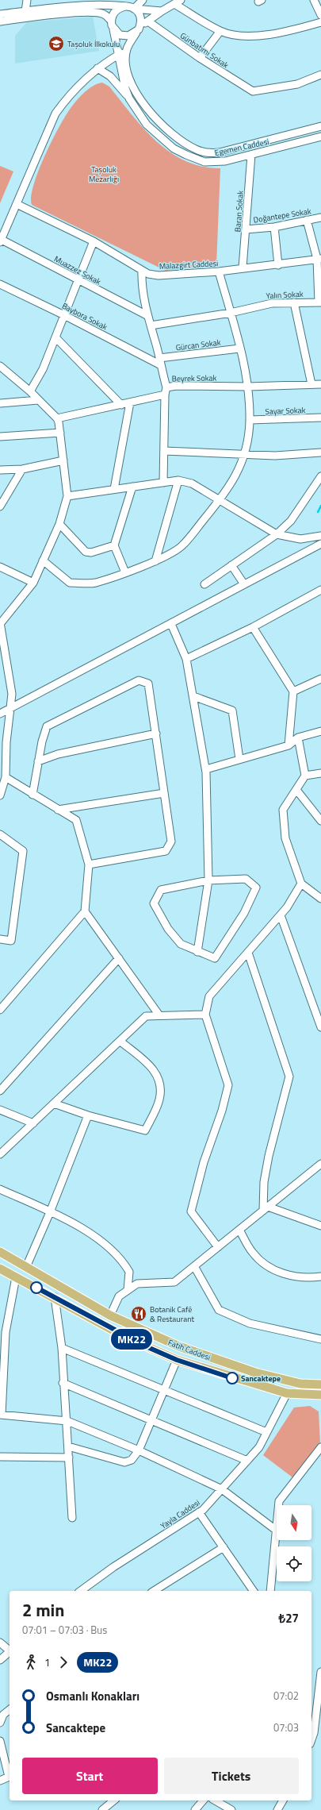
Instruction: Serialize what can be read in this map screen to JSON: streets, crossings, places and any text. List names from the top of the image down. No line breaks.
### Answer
{"streets":{"main road":["Fatih Caddesi"],"street":["Günbatımı Sokak","Egemen Caddesi","Baran Sokak","Doğantepe Sokak","Malazgirt Caddesi","Muazzez Sokak","Yalın Sokak","Baybora Sokak","Gürcan Sokak","Beyrek Sokak","Sayar Sokak","Yayla Caddesi"]},"crossings":[["Egemen Caddesi","Baran Sokak"],["Baran Sokak","Doğantepe Sokak"],["Baran Sokak","Malazgirt Caddesi"],["Baybora Sokak","Gürcan Sokak"],["Fatih Caddesi","Yayla Caddesi"]],"parks":["Taşoluk Mezarlığı"],"places":{"school or university":["Taşoluk İlkokulu"],"restaurant":["Botanik Café & Restaurant"],"other":["Sancaktepe"]},"lines":["bus line MK22"],"north":"bottom","page":{"on_map":"MK22","heading":["2 min","07:01 – 07:03 · Bus","₺27"],"legs":["1","MK22"],"list":[{"name":"Osmanlı Konakları","value":"07:02"},{"name":"Sancaktepe","value":"07:03"}],"buttons":["Start","Tickets"]}}
